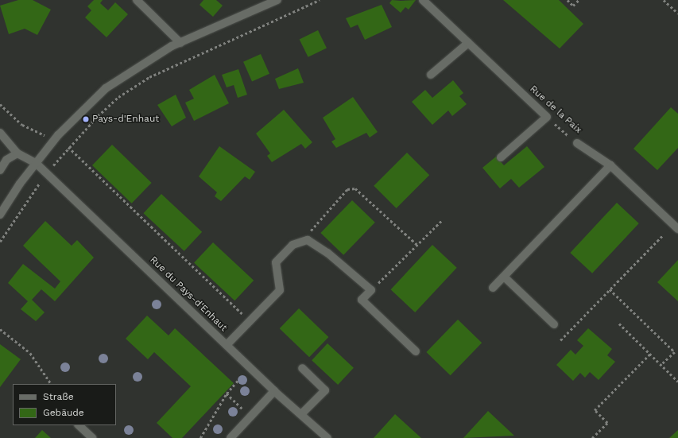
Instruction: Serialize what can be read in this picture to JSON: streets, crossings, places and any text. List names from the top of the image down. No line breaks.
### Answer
{"streets":{"street":["Rue de la Paix","Rue du Pays-d'Enhaut"]},"places":["Pays-d'Enhaut"],"legend":["Straße","Gebäude"]}
